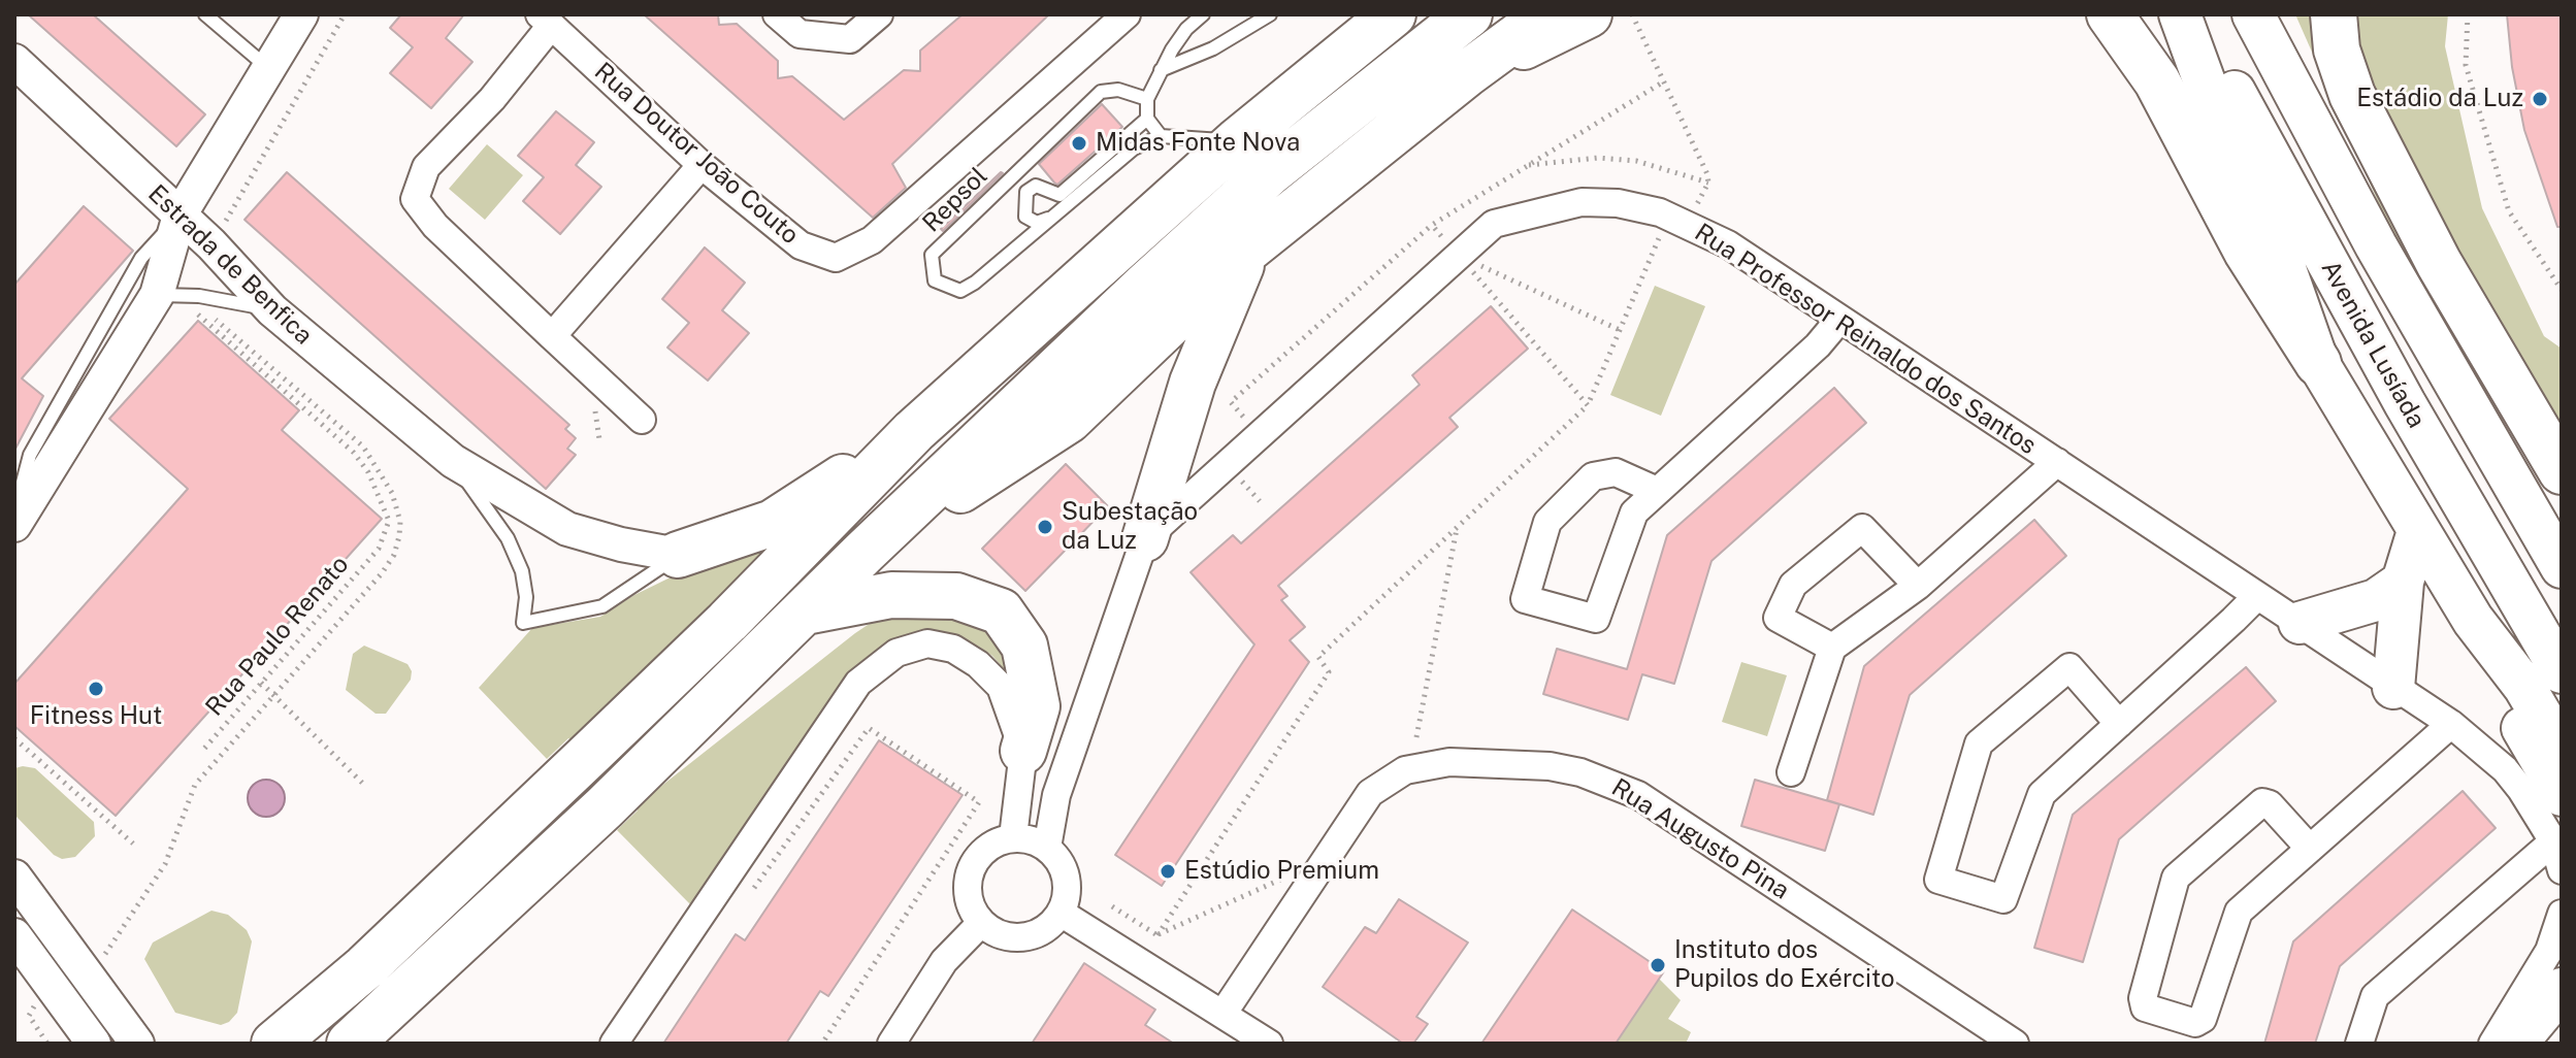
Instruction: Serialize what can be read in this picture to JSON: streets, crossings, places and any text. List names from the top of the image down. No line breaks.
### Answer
{"streets":{"main road":["Avenida Lusíada"],"street":["Rua Doutor João Couto","Estrada de Benfica","Rua Professor Reinaldo dos Santos","Rua Augusto Pina"],"lane":["Repsol"],"path":["Rua Paulo Renato"]},"places":["Estádio da Luz","Midas Fonte Nova","Subestação da Luz","Fitness Hut","Estúdio Premium","Instituto dos Pupilos do Exército"]}
